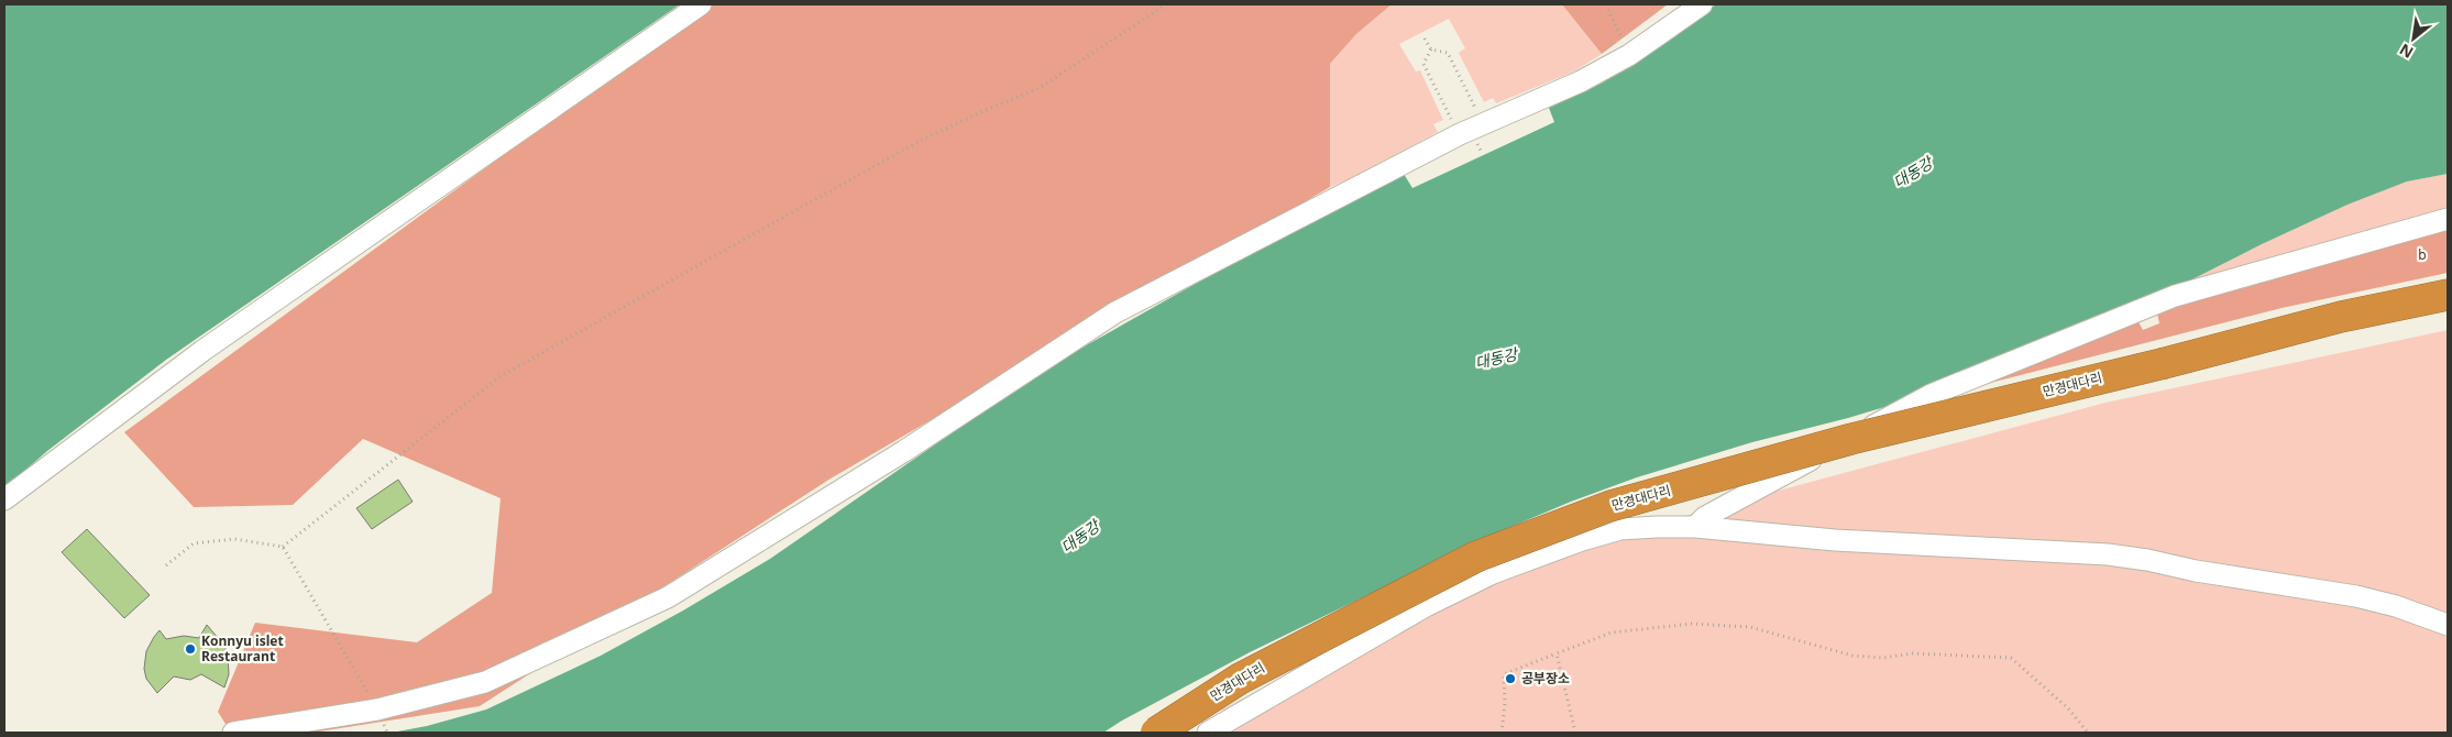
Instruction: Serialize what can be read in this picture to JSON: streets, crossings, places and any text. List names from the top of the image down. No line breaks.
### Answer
{"streets":{"highway":["만경대다리"]},"water":["대동강"],"parks":["b"],"places":["Konnyu islet Restaurant","공부장소"],"north":"bottom left"}
